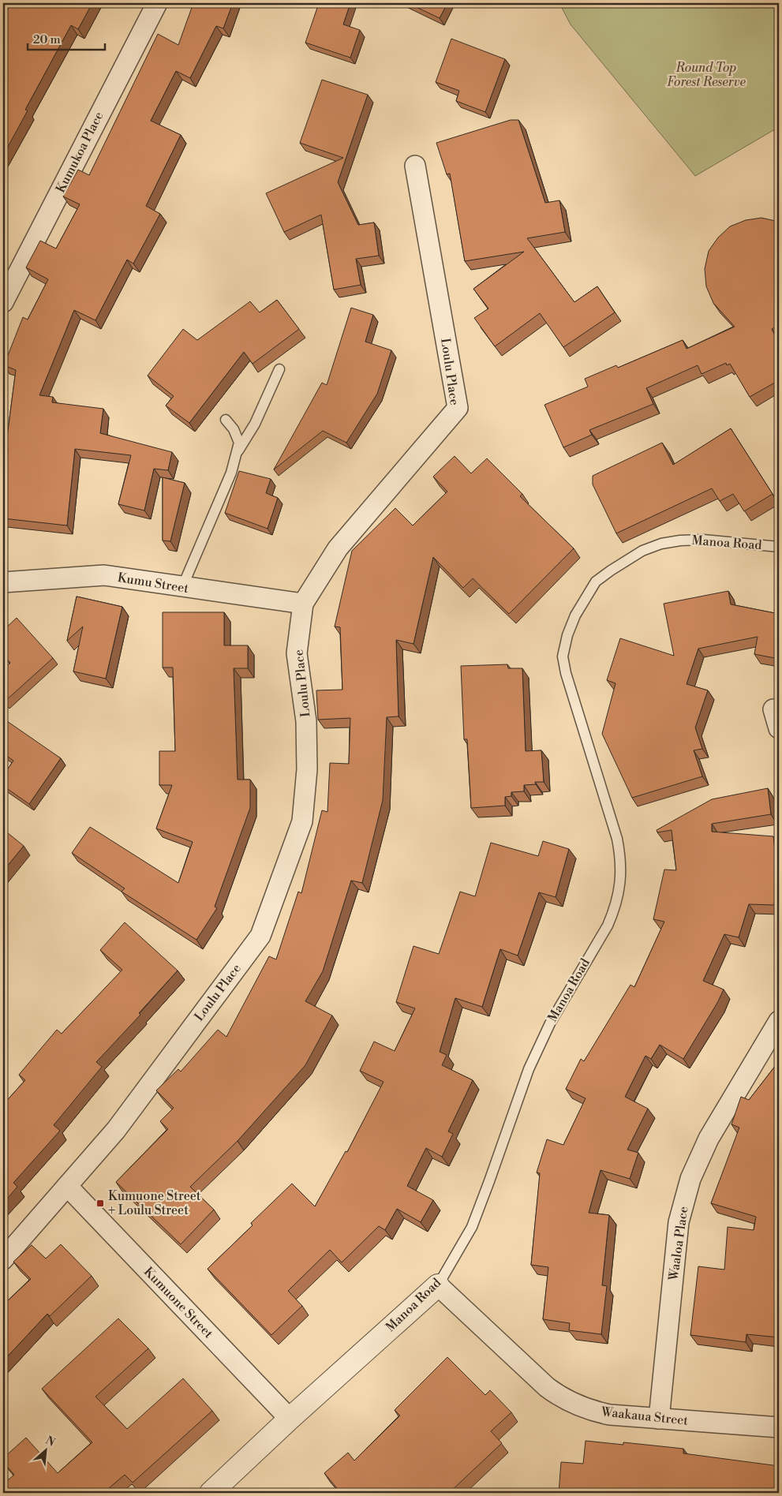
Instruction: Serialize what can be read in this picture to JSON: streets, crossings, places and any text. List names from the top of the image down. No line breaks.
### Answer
{"streets":{"street":["Kumukoa Place","Loulu Place","Manoa Road","Kumu Street","Waaloa Place","Kumuone Street","Waakaua Street"]},"crossings":[["Loulu Place","Kumu Street"],["Loulu Place","Kumuone Street"],["Manoa Road","Kumuone Street"],["Manoa Road","Waakaua Street"],["Waaloa Place","Waakaua Street"]],"parks":["Round Top Forest Reserve"],"places":{"transit":["Kumuone Street + Loulu Street"]},"scale_bar":"20 m","north":"top right"}
